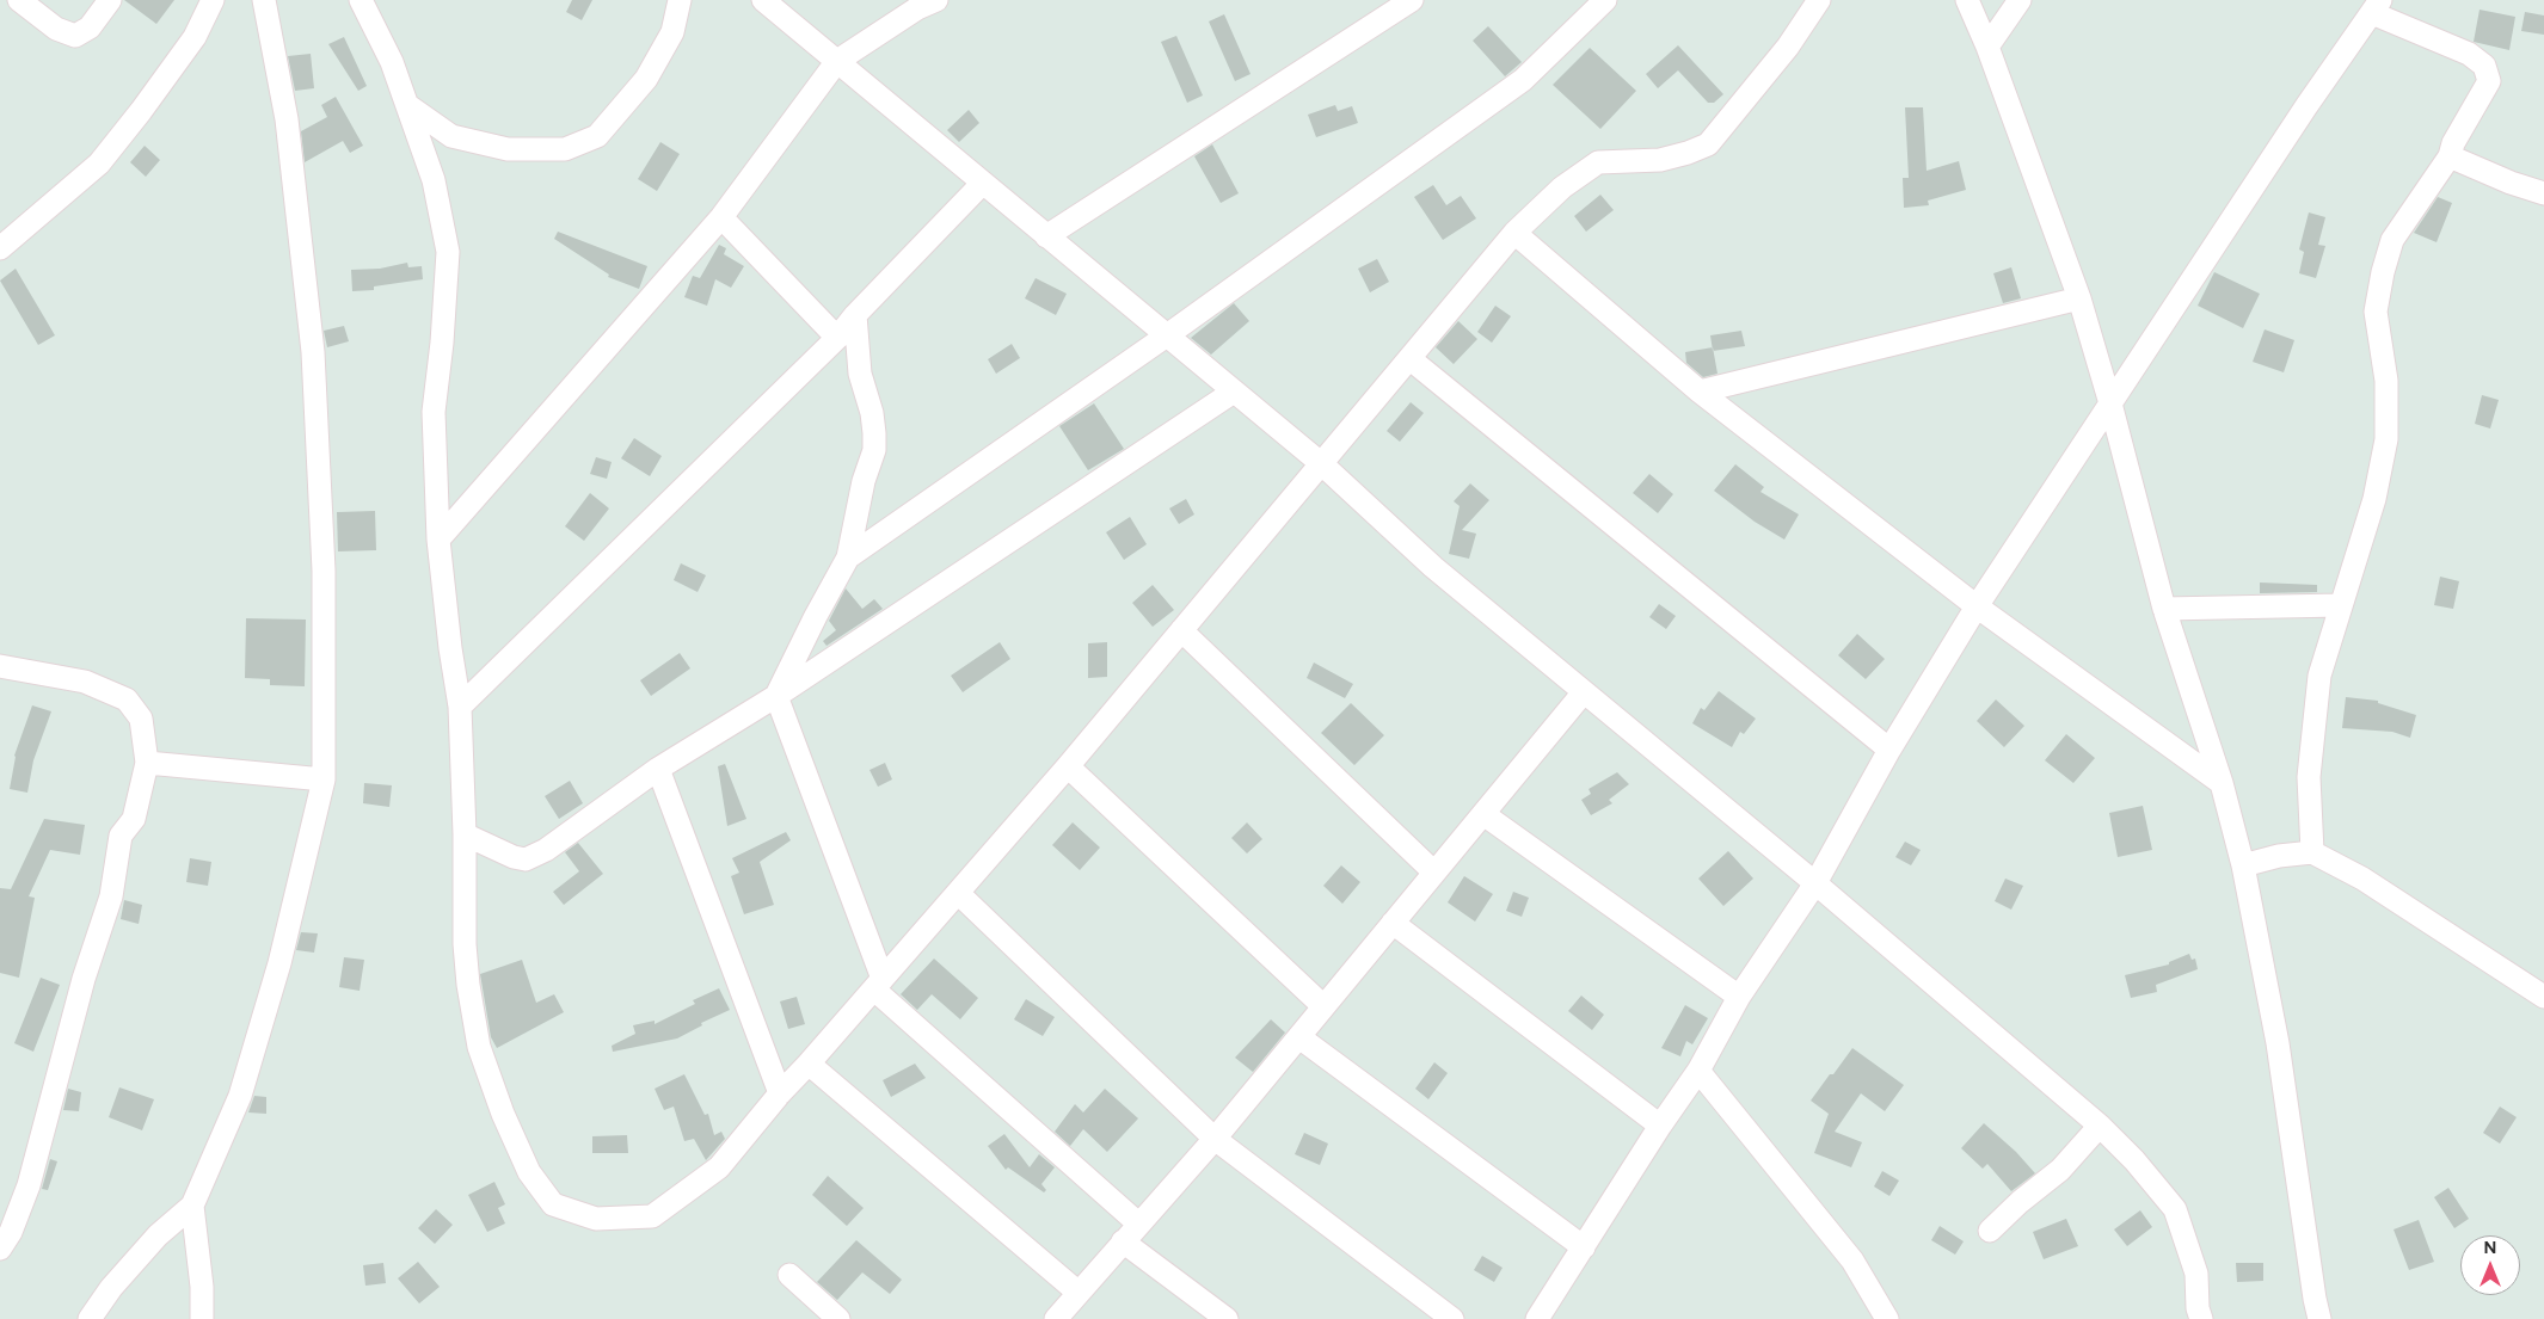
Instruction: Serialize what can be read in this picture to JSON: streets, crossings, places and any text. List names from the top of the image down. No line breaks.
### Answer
{"north":"top"}
